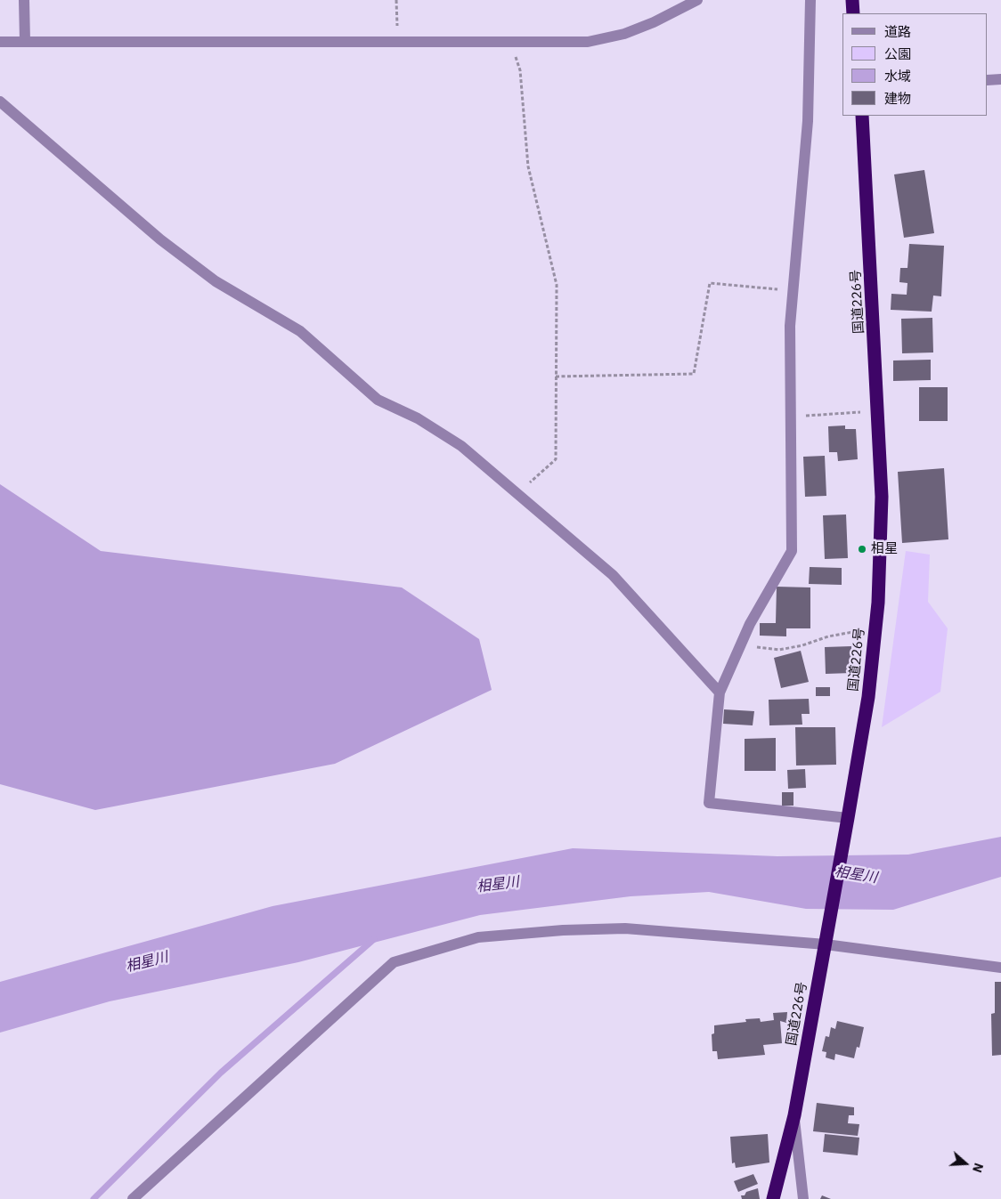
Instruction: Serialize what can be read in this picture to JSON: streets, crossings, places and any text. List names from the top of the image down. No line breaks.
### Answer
{"streets":{"highway":["国道226号"]},"water":["相星川"],"places":["相星"],"legend":["道路","公園","水域","建物"],"north":"right"}
